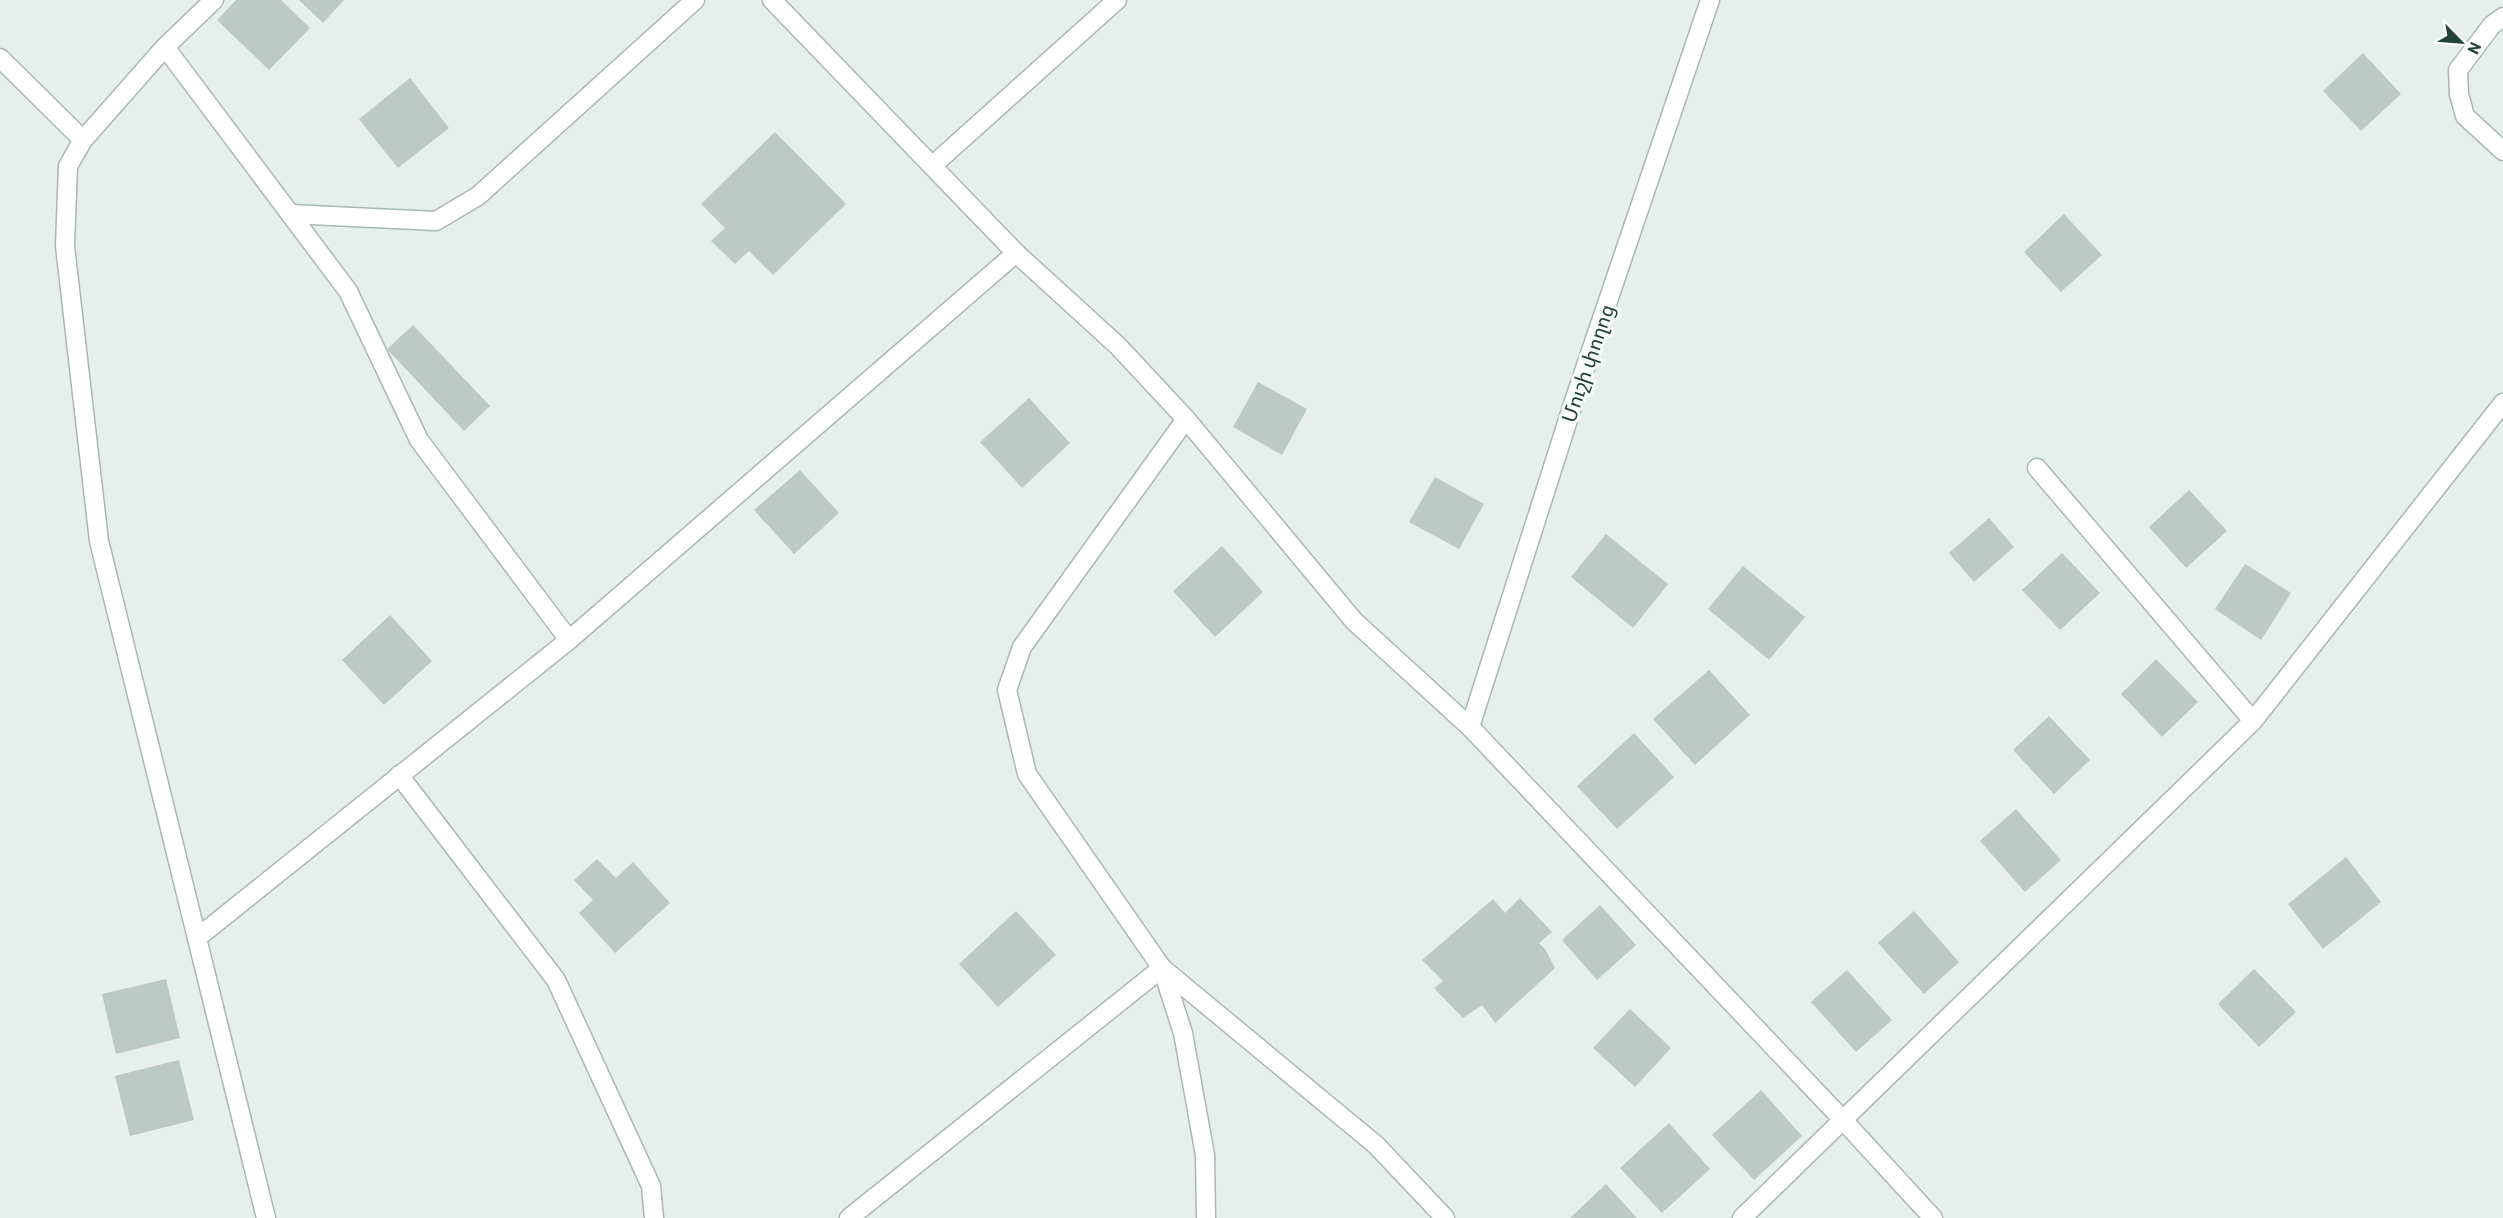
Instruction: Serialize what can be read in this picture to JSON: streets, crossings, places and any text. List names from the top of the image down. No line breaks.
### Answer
{"streets":{"street":["Մուշի փողոց"]},"north":"bottom right"}
